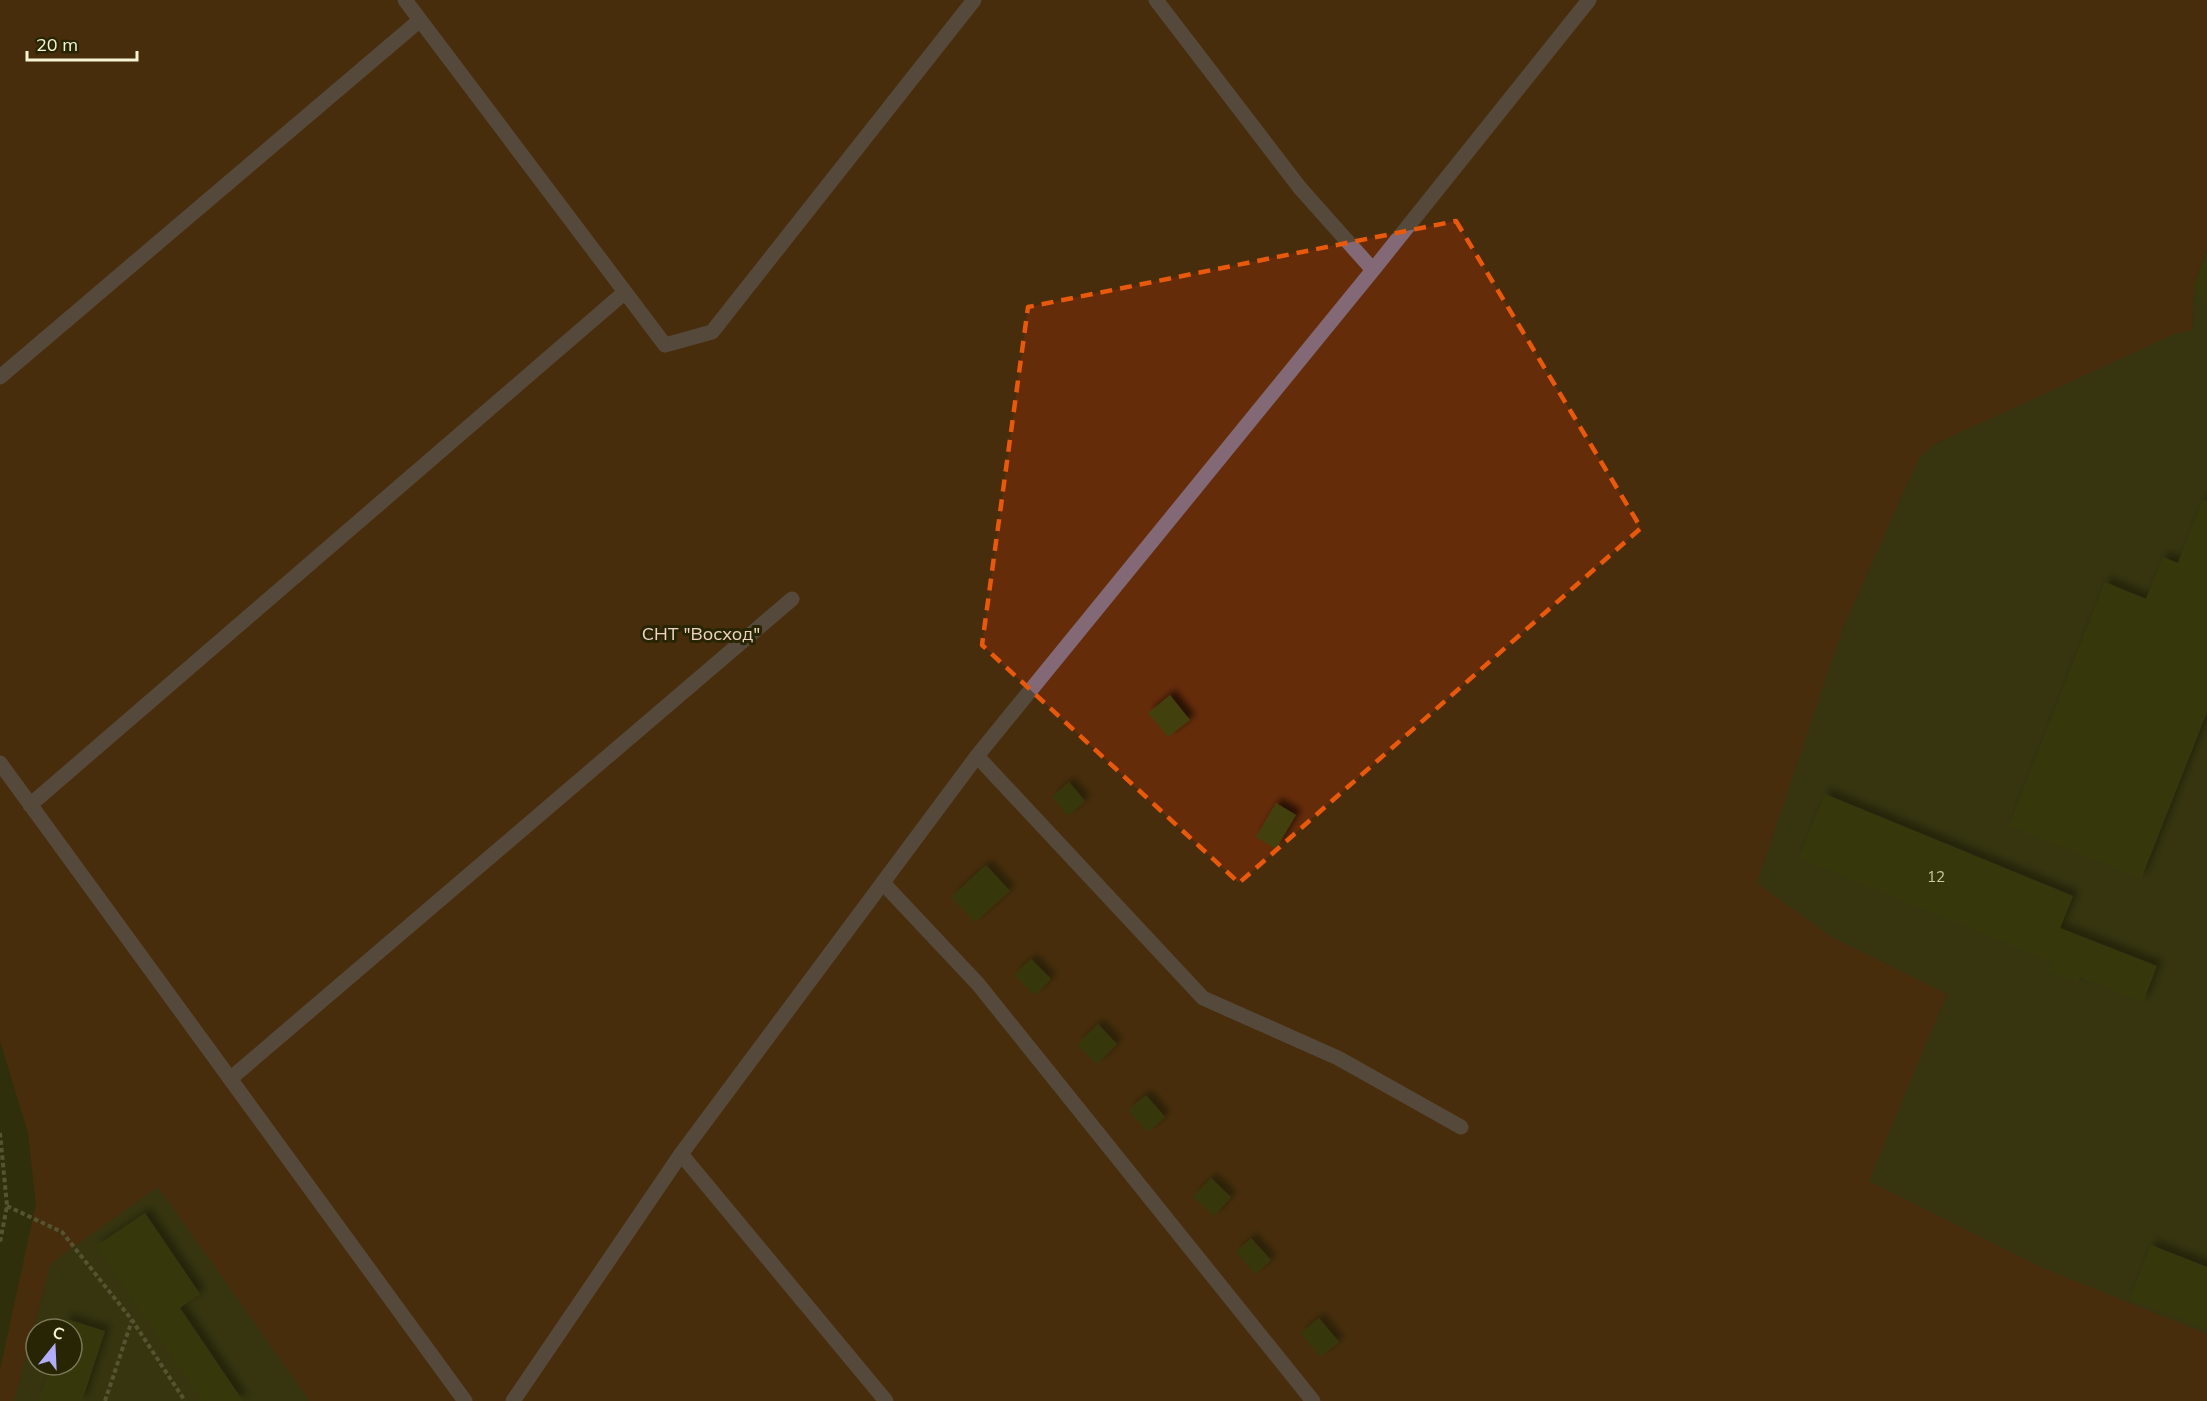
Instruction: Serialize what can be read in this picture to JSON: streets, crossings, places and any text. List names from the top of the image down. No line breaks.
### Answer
{"parks":["СНТ \"Восход\""],"house_numbers":["12"],"scale_bar":"20 m","north":"top"}
